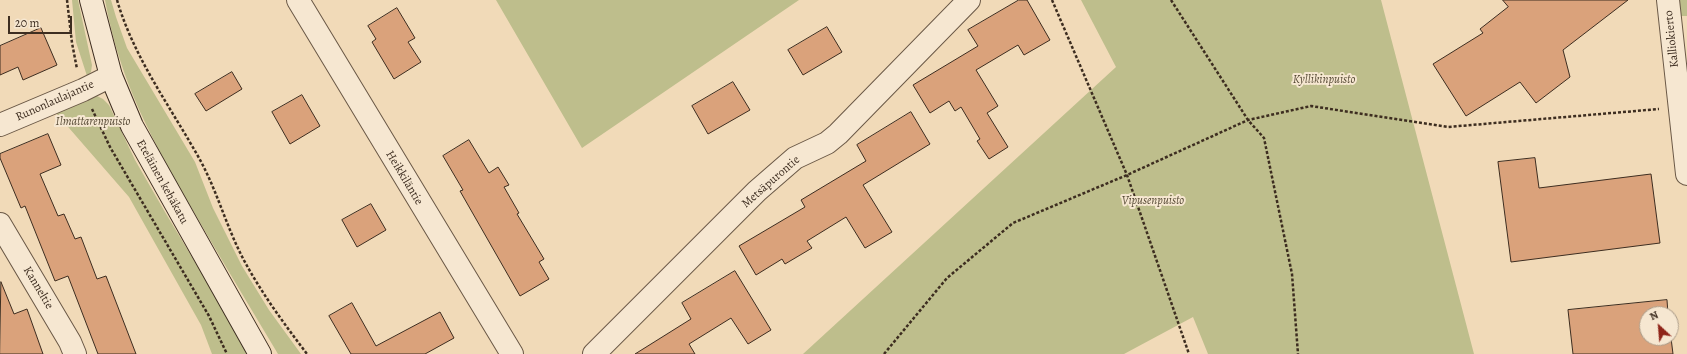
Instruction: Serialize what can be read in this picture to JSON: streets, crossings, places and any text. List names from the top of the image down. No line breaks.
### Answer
{"streets":{"street":["Kalliokierto","Runonlaulajantie","Heikkiläntie","Eteläinen kehäkatu","Metsäpurontie","Kanneltie"]},"crossings":[["Runonlaulajantie","Eteläinen kehäkatu"]],"parks":["Kyllikinpuisto","Ilmattarenpuisto","Vipusenpuisto"],"scale_bar":"20 m","north":"top left"}
